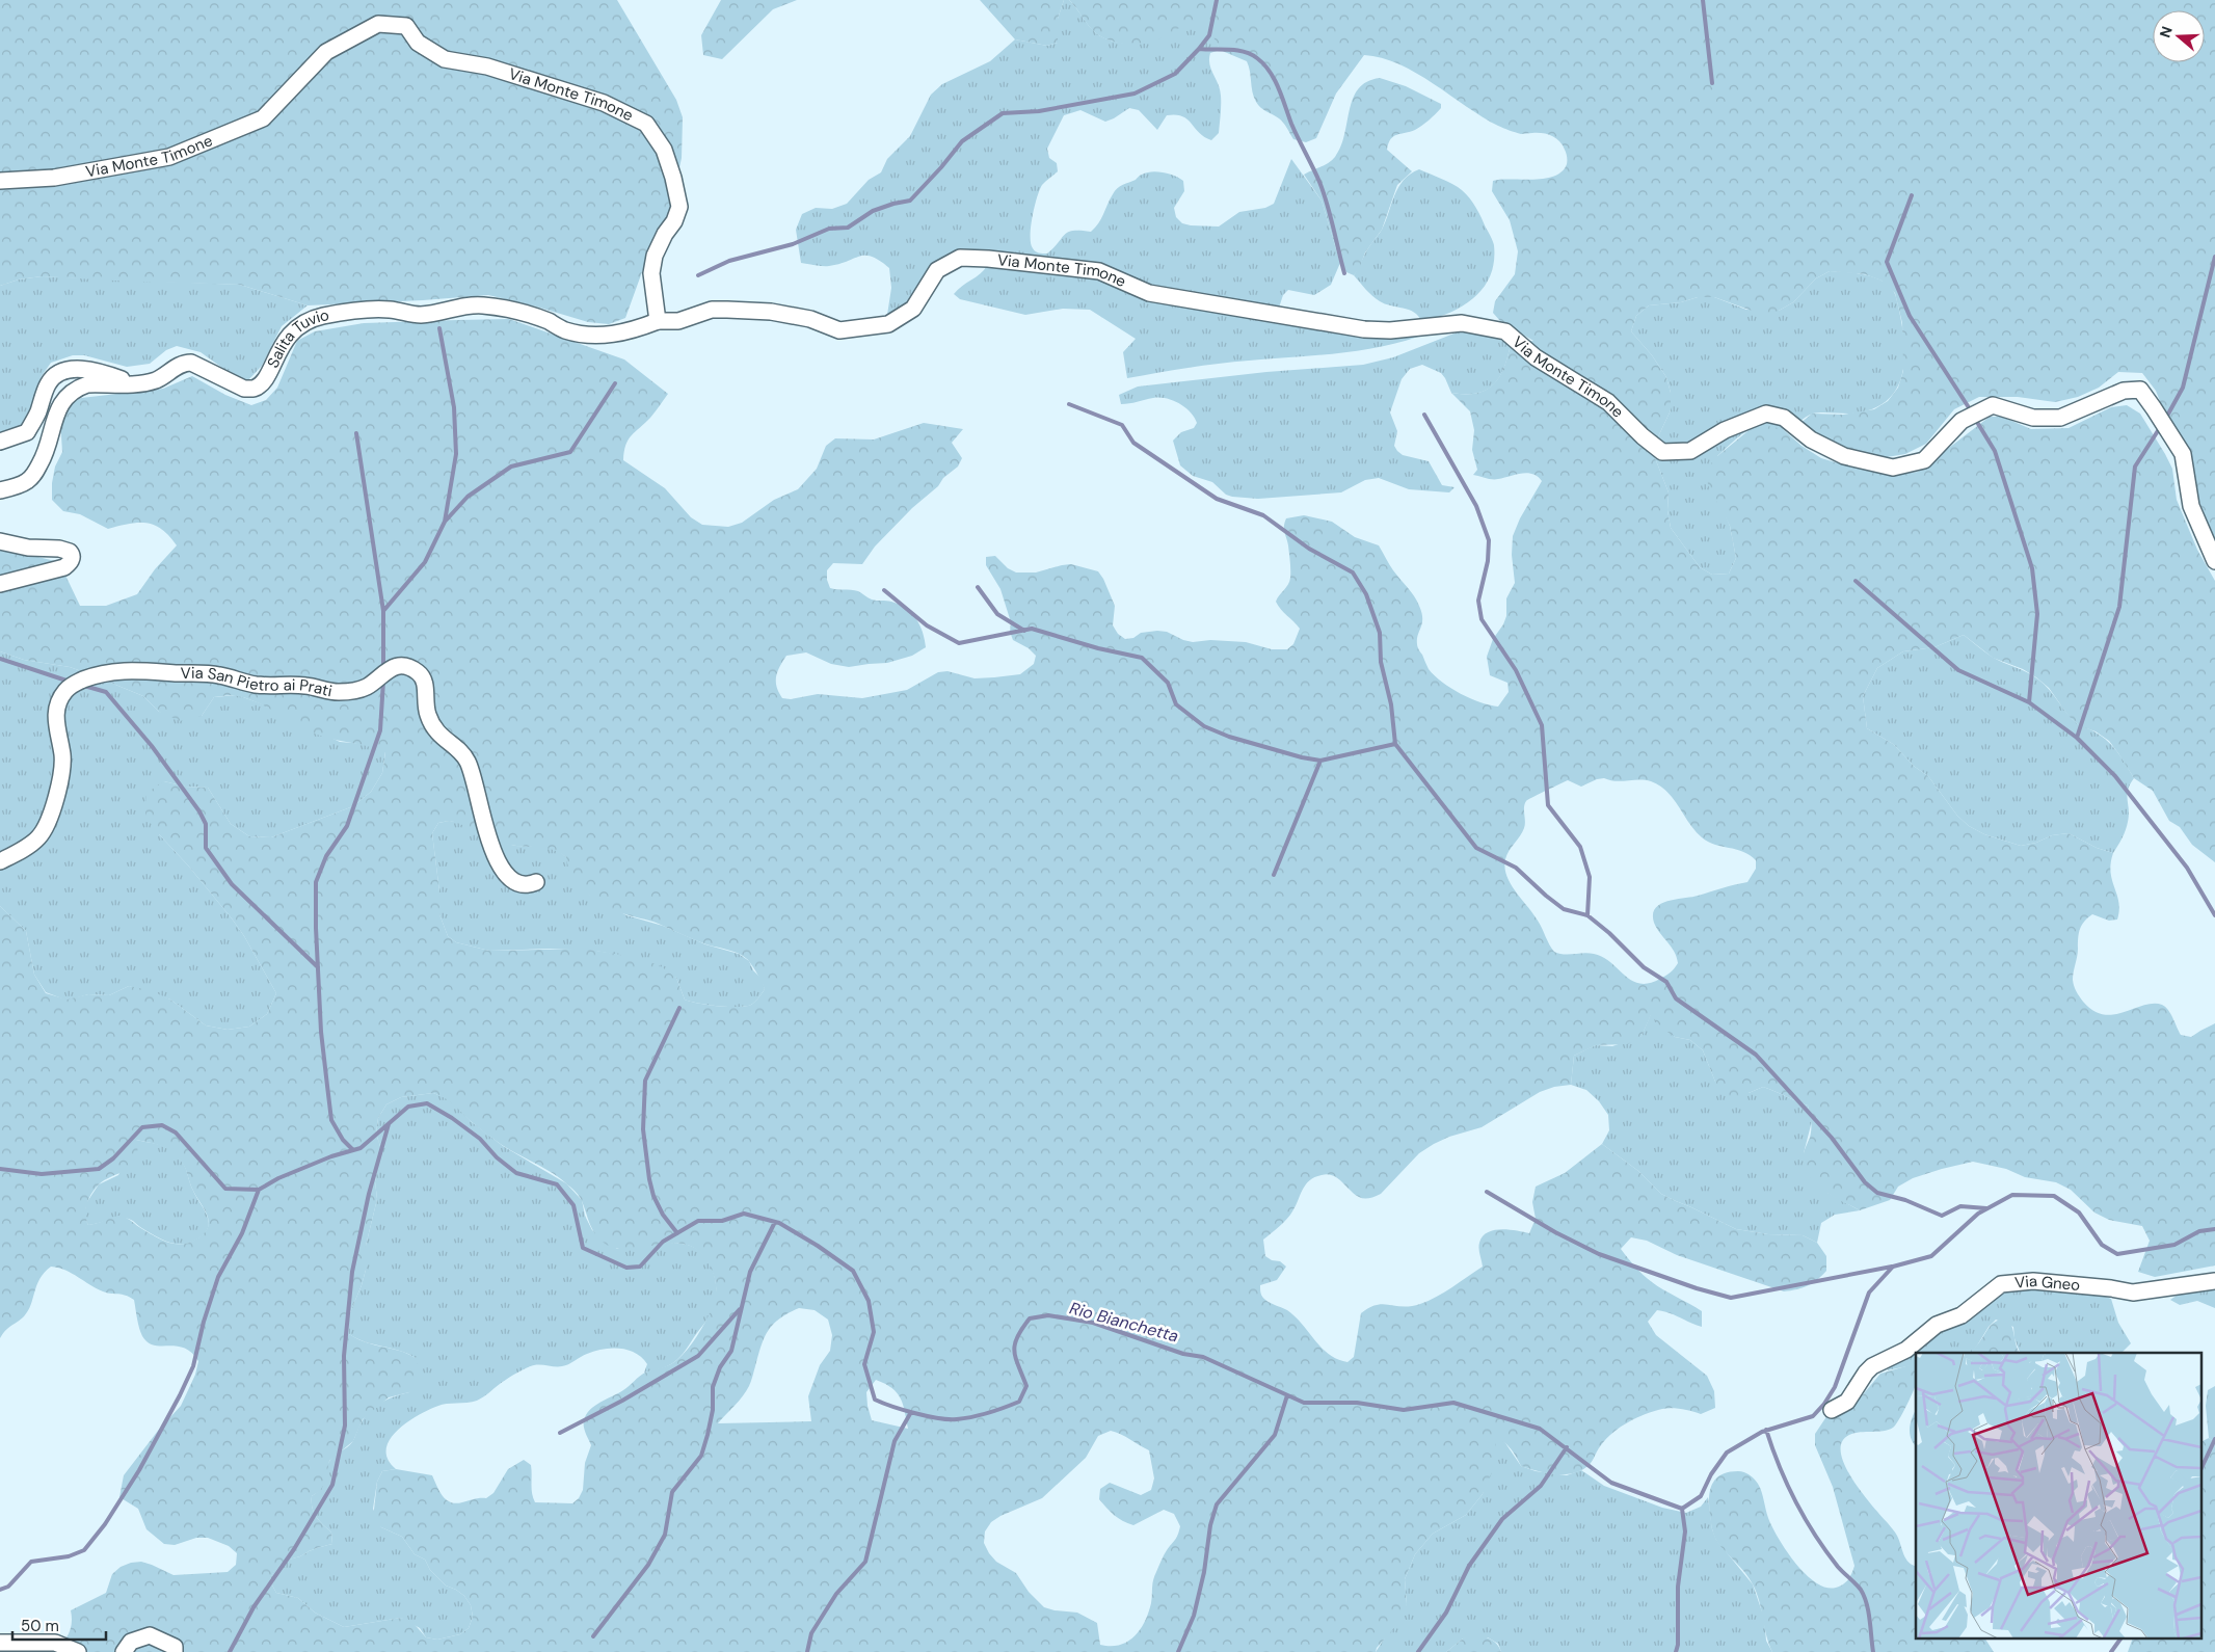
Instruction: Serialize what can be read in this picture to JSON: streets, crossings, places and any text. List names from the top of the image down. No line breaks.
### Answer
{"streets":{"street":["Via Monte Timone","Salita Tuvio","Via San Pietro ai Prati","Via Gneo"]},"crossings":[["Via Monte Timone","Salita Tuvio"]],"water":["Rio Bianchetta"],"scale_bar":"50 m","north":"left"}
